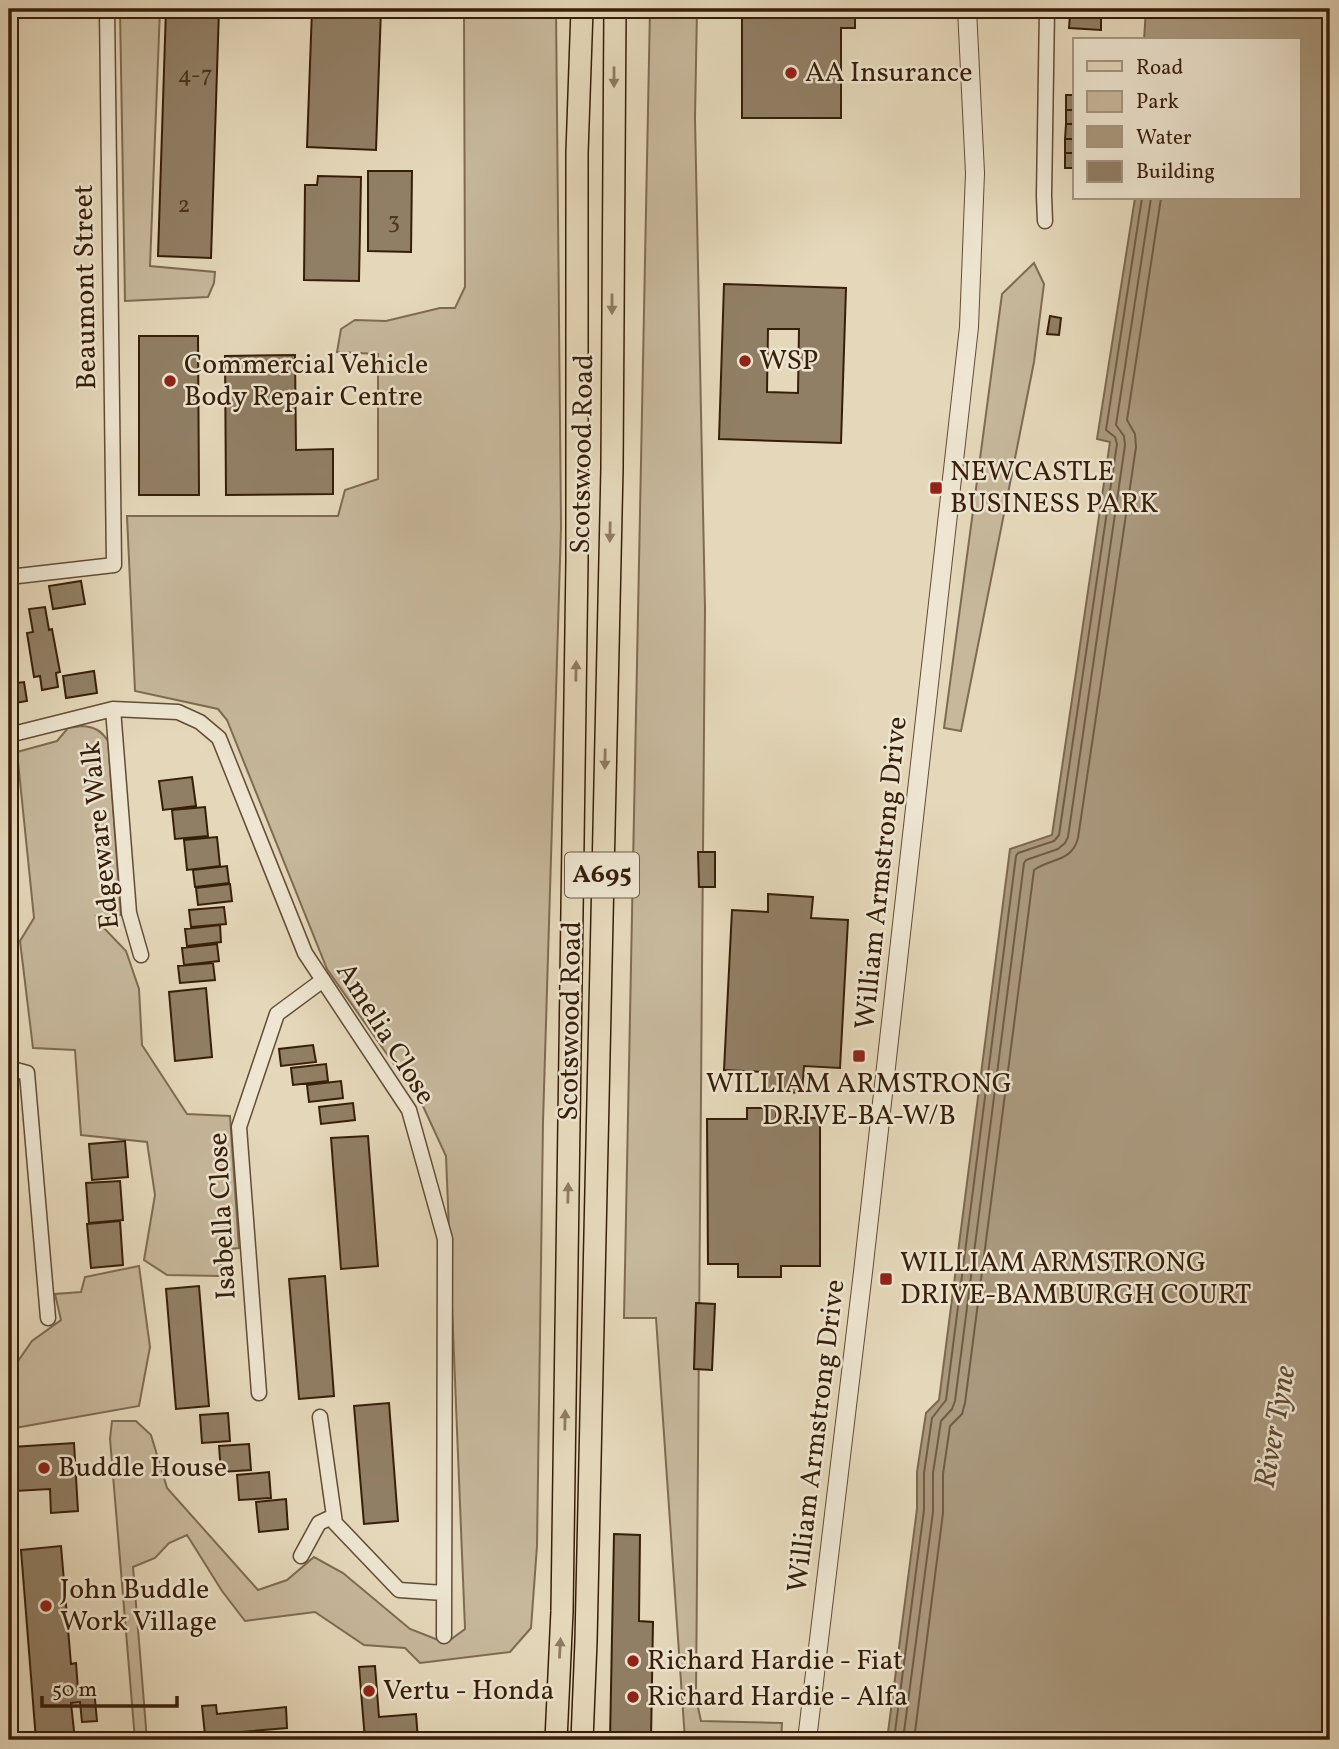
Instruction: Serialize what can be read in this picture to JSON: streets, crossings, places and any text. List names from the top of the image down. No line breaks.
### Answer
{"streets":{"main road":["Scotswood Road","A695"],"street":["Beaumont Street","Edgeware Walk","William Armstrong Drive","Amelia Close","Isabella Close"]},"crossings":[["Edgeware Walk","Amelia Close"],["Amelia Close","Isabella Close"]],"water":["River Tyne"],"places":{"other":["AA Insurance","WSP","Commercial Vehicle Body Repair Centre","Buddle House","John Buddle Work Village","Richard Hardie - Fiat","Vertu - Honda","Richard Hardie - Alfa"],"transit":["NEWCASTLE BUSINESS PARK","WILLIAM ARMSTRONG DRIVE-BA-W/B","WILLIAM ARMSTRONG DRIVE-BAMBURGH COURT"]},"house_numbers":["4-7","2","3"],"legend":["Road","Park","Water","Building"],"scale_bar":"50 m"}
